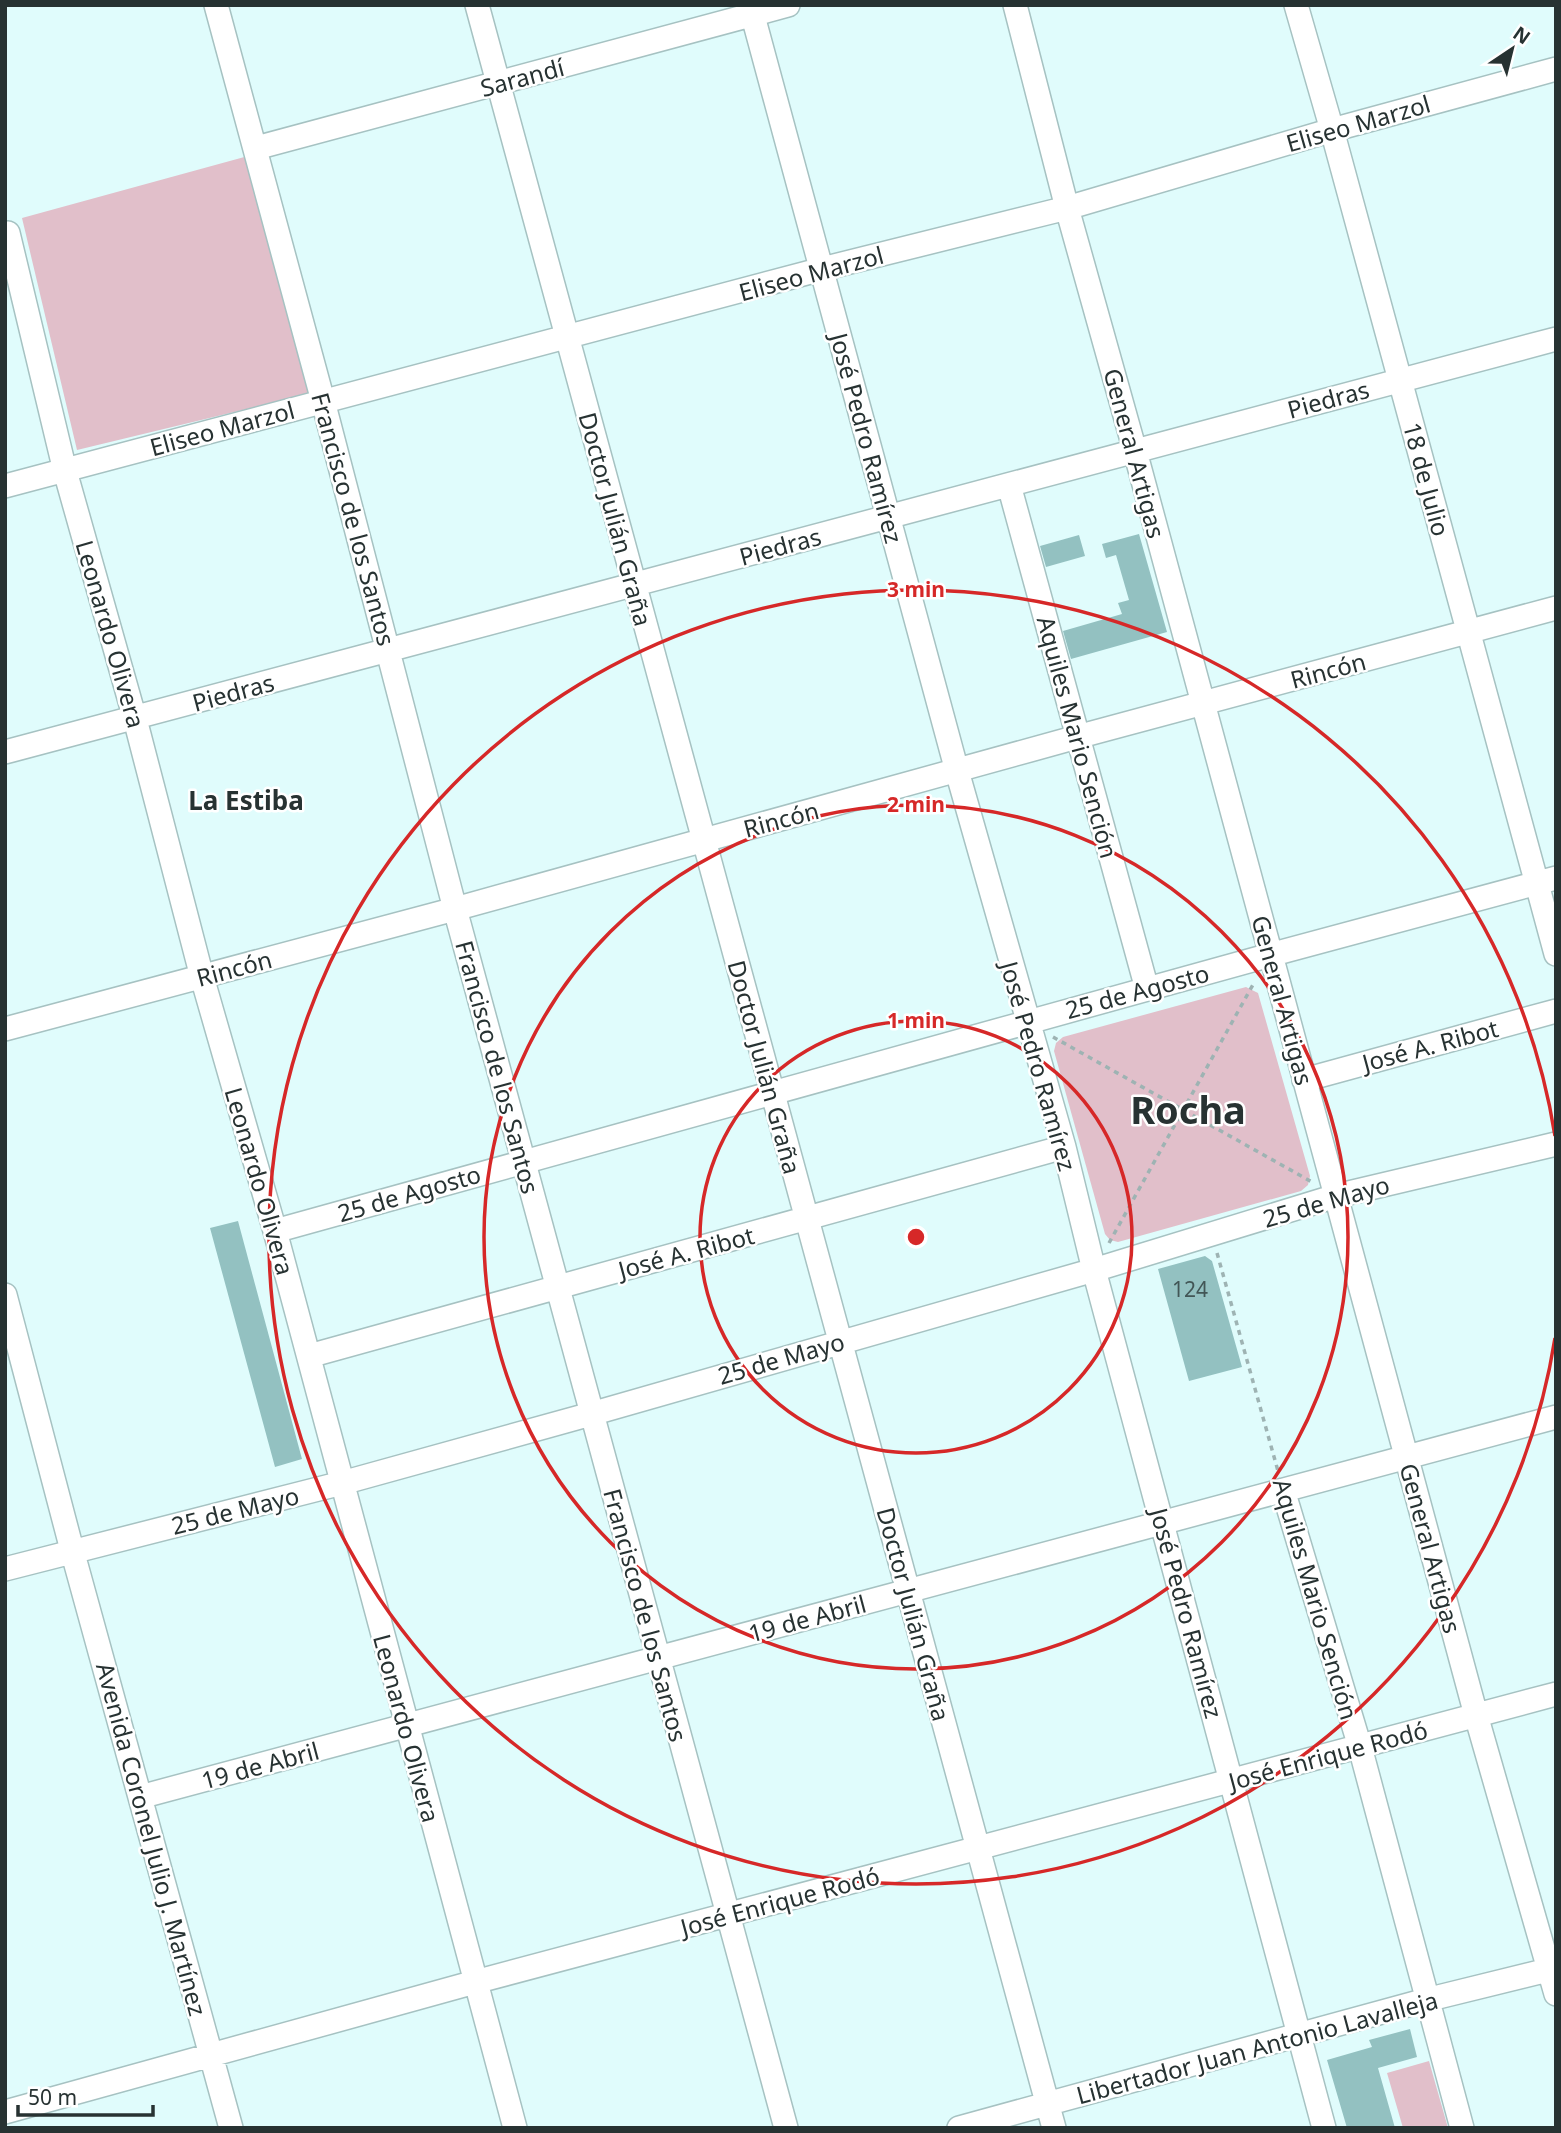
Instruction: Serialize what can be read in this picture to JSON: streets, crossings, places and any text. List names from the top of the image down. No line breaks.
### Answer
{"streets":{"street":["Sarandí","Eliseo Marzol","Piedras","José Pedro Ramírez","General Artigas","18 de Julio","Francisco de los Santos","Doctor Julián Graña","Leonardo Olivera","Rincón","Aquiles Mario Sención","25 de Agosto","José A. Ribot","25 de Mayo","19 de Abril","José Enrique Rodó","Avenida Coronel Julio J. Martínez","Libertador Juan Antonio Lavalleja"]},"crossings":[["Sarandí","José Pedro Ramírez"],["Sarandí","Francisco de los Santos"],["Sarandí","Doctor Julián Graña"],["Eliseo Marzol","José Pedro Ramírez"],["Eliseo Marzol","General Artigas"],["Eliseo Marzol","18 de Julio"],["Eliseo Marzol","Francisco de los Santos"],["Eliseo Marzol","Doctor Julián Graña"],["Eliseo Marzol","Leonardo Olivera"],["Piedras","José Pedro Ramírez"],["Piedras","General Artigas"],["Piedras","18 de Julio"],["Piedras","Francisco de los Santos"],["Piedras","Doctor Julián Graña"],["Piedras","Leonardo Olivera"],["Piedras","Aquiles Mario Sención"],["José Pedro Ramírez","Rincón"],["José Pedro Ramírez","25 de Agosto"],["José Pedro Ramírez","José A. Ribot"],["José Pedro Ramírez","25 de Mayo"],["José Pedro Ramírez","19 de Abril"],["José Pedro Ramírez","José Enrique Rodó"],["José Pedro Ramírez","Libertador Juan Antonio Lavalleja"],["General Artigas","Rincón"],["General Artigas","25 de Agosto"],["General Artigas","José A. Ribot"],["General Artigas","25 de Mayo"],["General Artigas","19 de Abril"],["General Artigas","José Enrique Rodó"],["General Artigas","Libertador Juan Antonio Lavalleja"],["18 de Julio","Rincón"],["18 de Julio","25 de Agosto"],["Francisco de los Santos","Rincón"],["Francisco de los Santos","25 de Agosto"],["Francisco de los Santos","José A. Ribot"],["Francisco de los Santos","25 de Mayo"],["Francisco de los Santos","19 de Abril"],["Francisco de los Santos","José Enrique Rodó"],["Doctor Julián Graña","Rincón"],["Doctor Julián Graña","25 de Agosto"],["Doctor Julián Graña","José A. Ribot"],["Doctor Julián Graña","25 de Mayo"],["Doctor Julián Graña","19 de Abril"],["Doctor Julián Graña","José Enrique Rodó"],["Doctor Julián Graña","Libertador Juan Antonio Lavalleja"],["Leonardo Olivera","Rincón"],["Leonardo Olivera","25 de Agosto"],["Leonardo Olivera","José A. Ribot"],["Leonardo Olivera","25 de Mayo"],["Leonardo Olivera","19 de Abril"],["Leonardo Olivera","José Enrique Rodó"],["Rincón","Aquiles Mario Sención"],["Aquiles Mario Sención","25 de Agosto"],["Aquiles Mario Sención","25 de Mayo"],["Aquiles Mario Sención","19 de Abril"],["Aquiles Mario Sención","José Enrique Rodó"],["Aquiles Mario Sención","Libertador Juan Antonio Lavalleja"],["25 de Mayo","Avenida Coronel Julio J. Martínez"],["19 de Abril","Avenida Coronel Julio J. Martínez"],["José Enrique Rodó","Avenida Coronel Julio J. Martínez"]],"districts":["La Estiba","Rocha"],"house_numbers":["124"],"scale_bar":"50 m","north":"top right","rings":["3 min","2 min","1 min"]}
